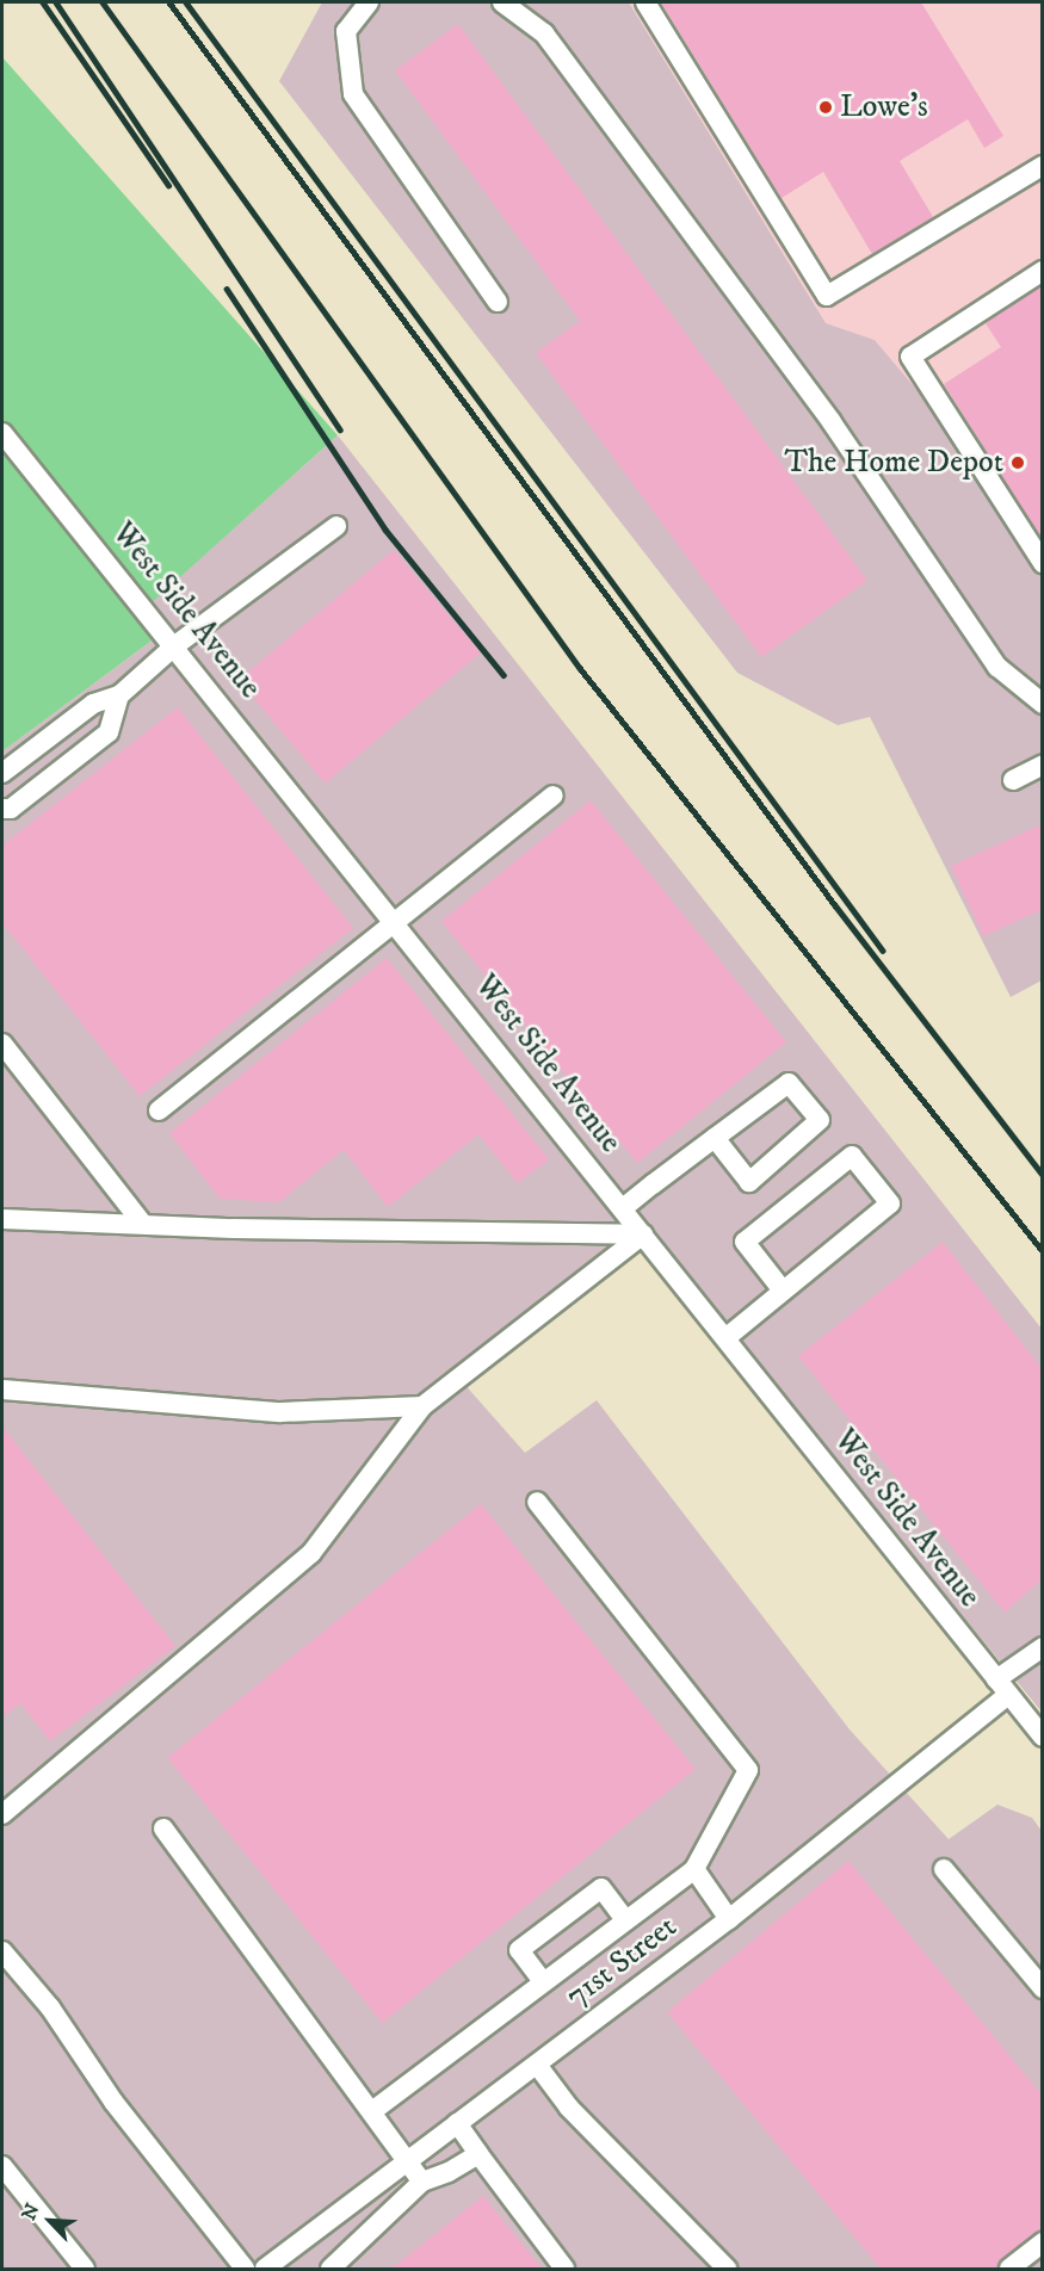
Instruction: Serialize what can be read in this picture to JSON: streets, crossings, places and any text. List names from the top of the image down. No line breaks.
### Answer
{"streets":{"street":["West Side Avenue","71st Street"]},"crossings":[["West Side Avenue","71st Street"]],"places":["Lowe's","The Home Depot"],"north":"top left"}
